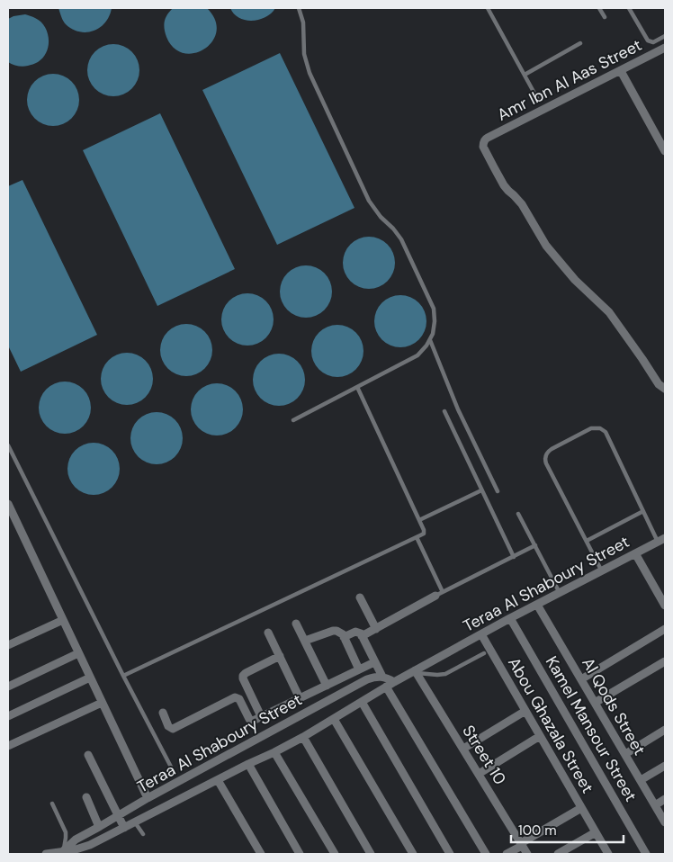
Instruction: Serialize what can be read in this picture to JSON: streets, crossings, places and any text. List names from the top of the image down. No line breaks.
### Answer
{"streets":{"street":["Amr Ibn Al Aas Street","Teraa Al Shaboury Street","Al Qods Street","Abou Ghazala Street","Kamel Mansour Street","Street 10"]},"crossings":[["Teraa Al Shaboury Street","Al Qods Street"],["Teraa Al Shaboury Street","Abou Ghazala Street"],["Teraa Al Shaboury Street","Kamel Mansour Street"],["Teraa Al Shaboury Street","Street 10"]],"scale_bar":"100 m"}
